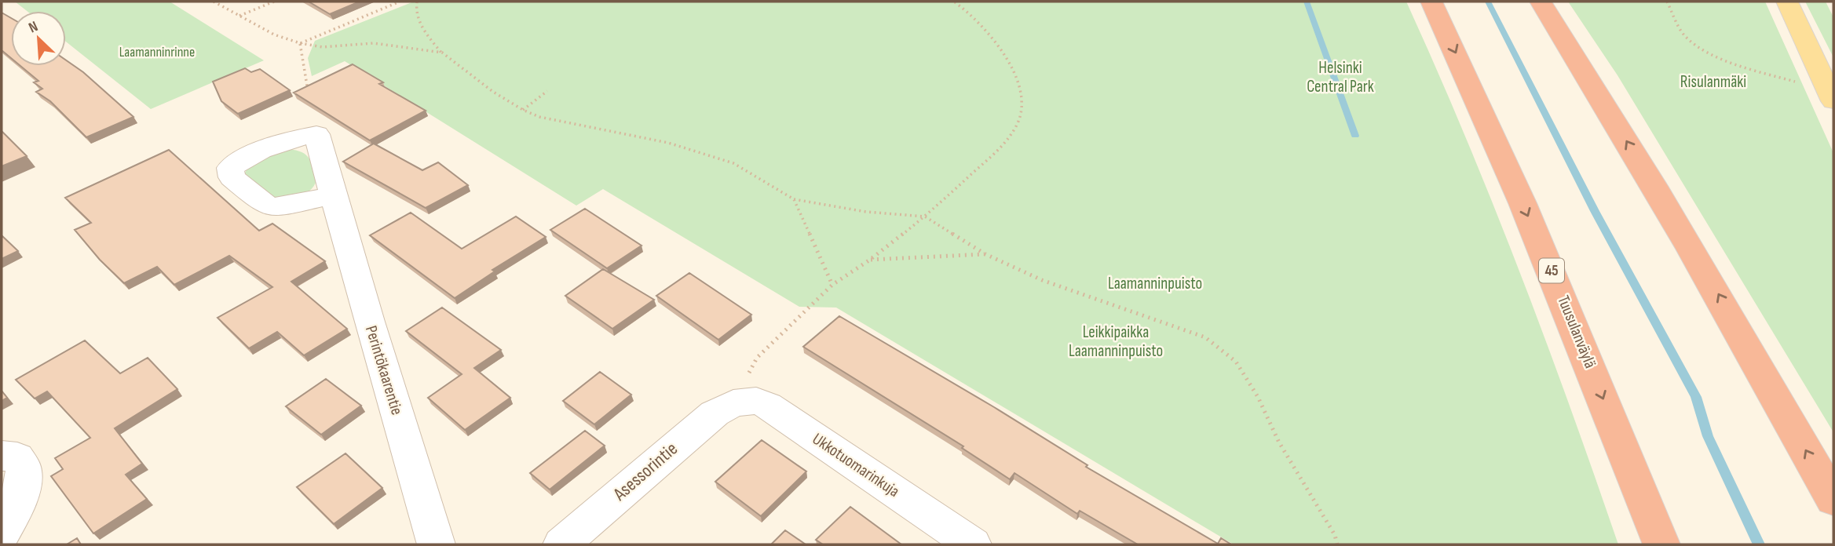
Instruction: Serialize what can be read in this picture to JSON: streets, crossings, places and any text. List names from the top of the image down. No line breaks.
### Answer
{"streets":{"highway":["45","Tuusulanväylä"],"street":["Perintökaarentie","Ukkotuomarinkuja","Asessorintie"]},"crossings":[["Ukkotuomarinkuja","Asessorintie"]],"parks":["Laamanninrinne","Helsinki Central Park","Risulanmäki","Laamanninpuisto","Leikkipaikka Laamanninpuisto"],"north":"top left"}
